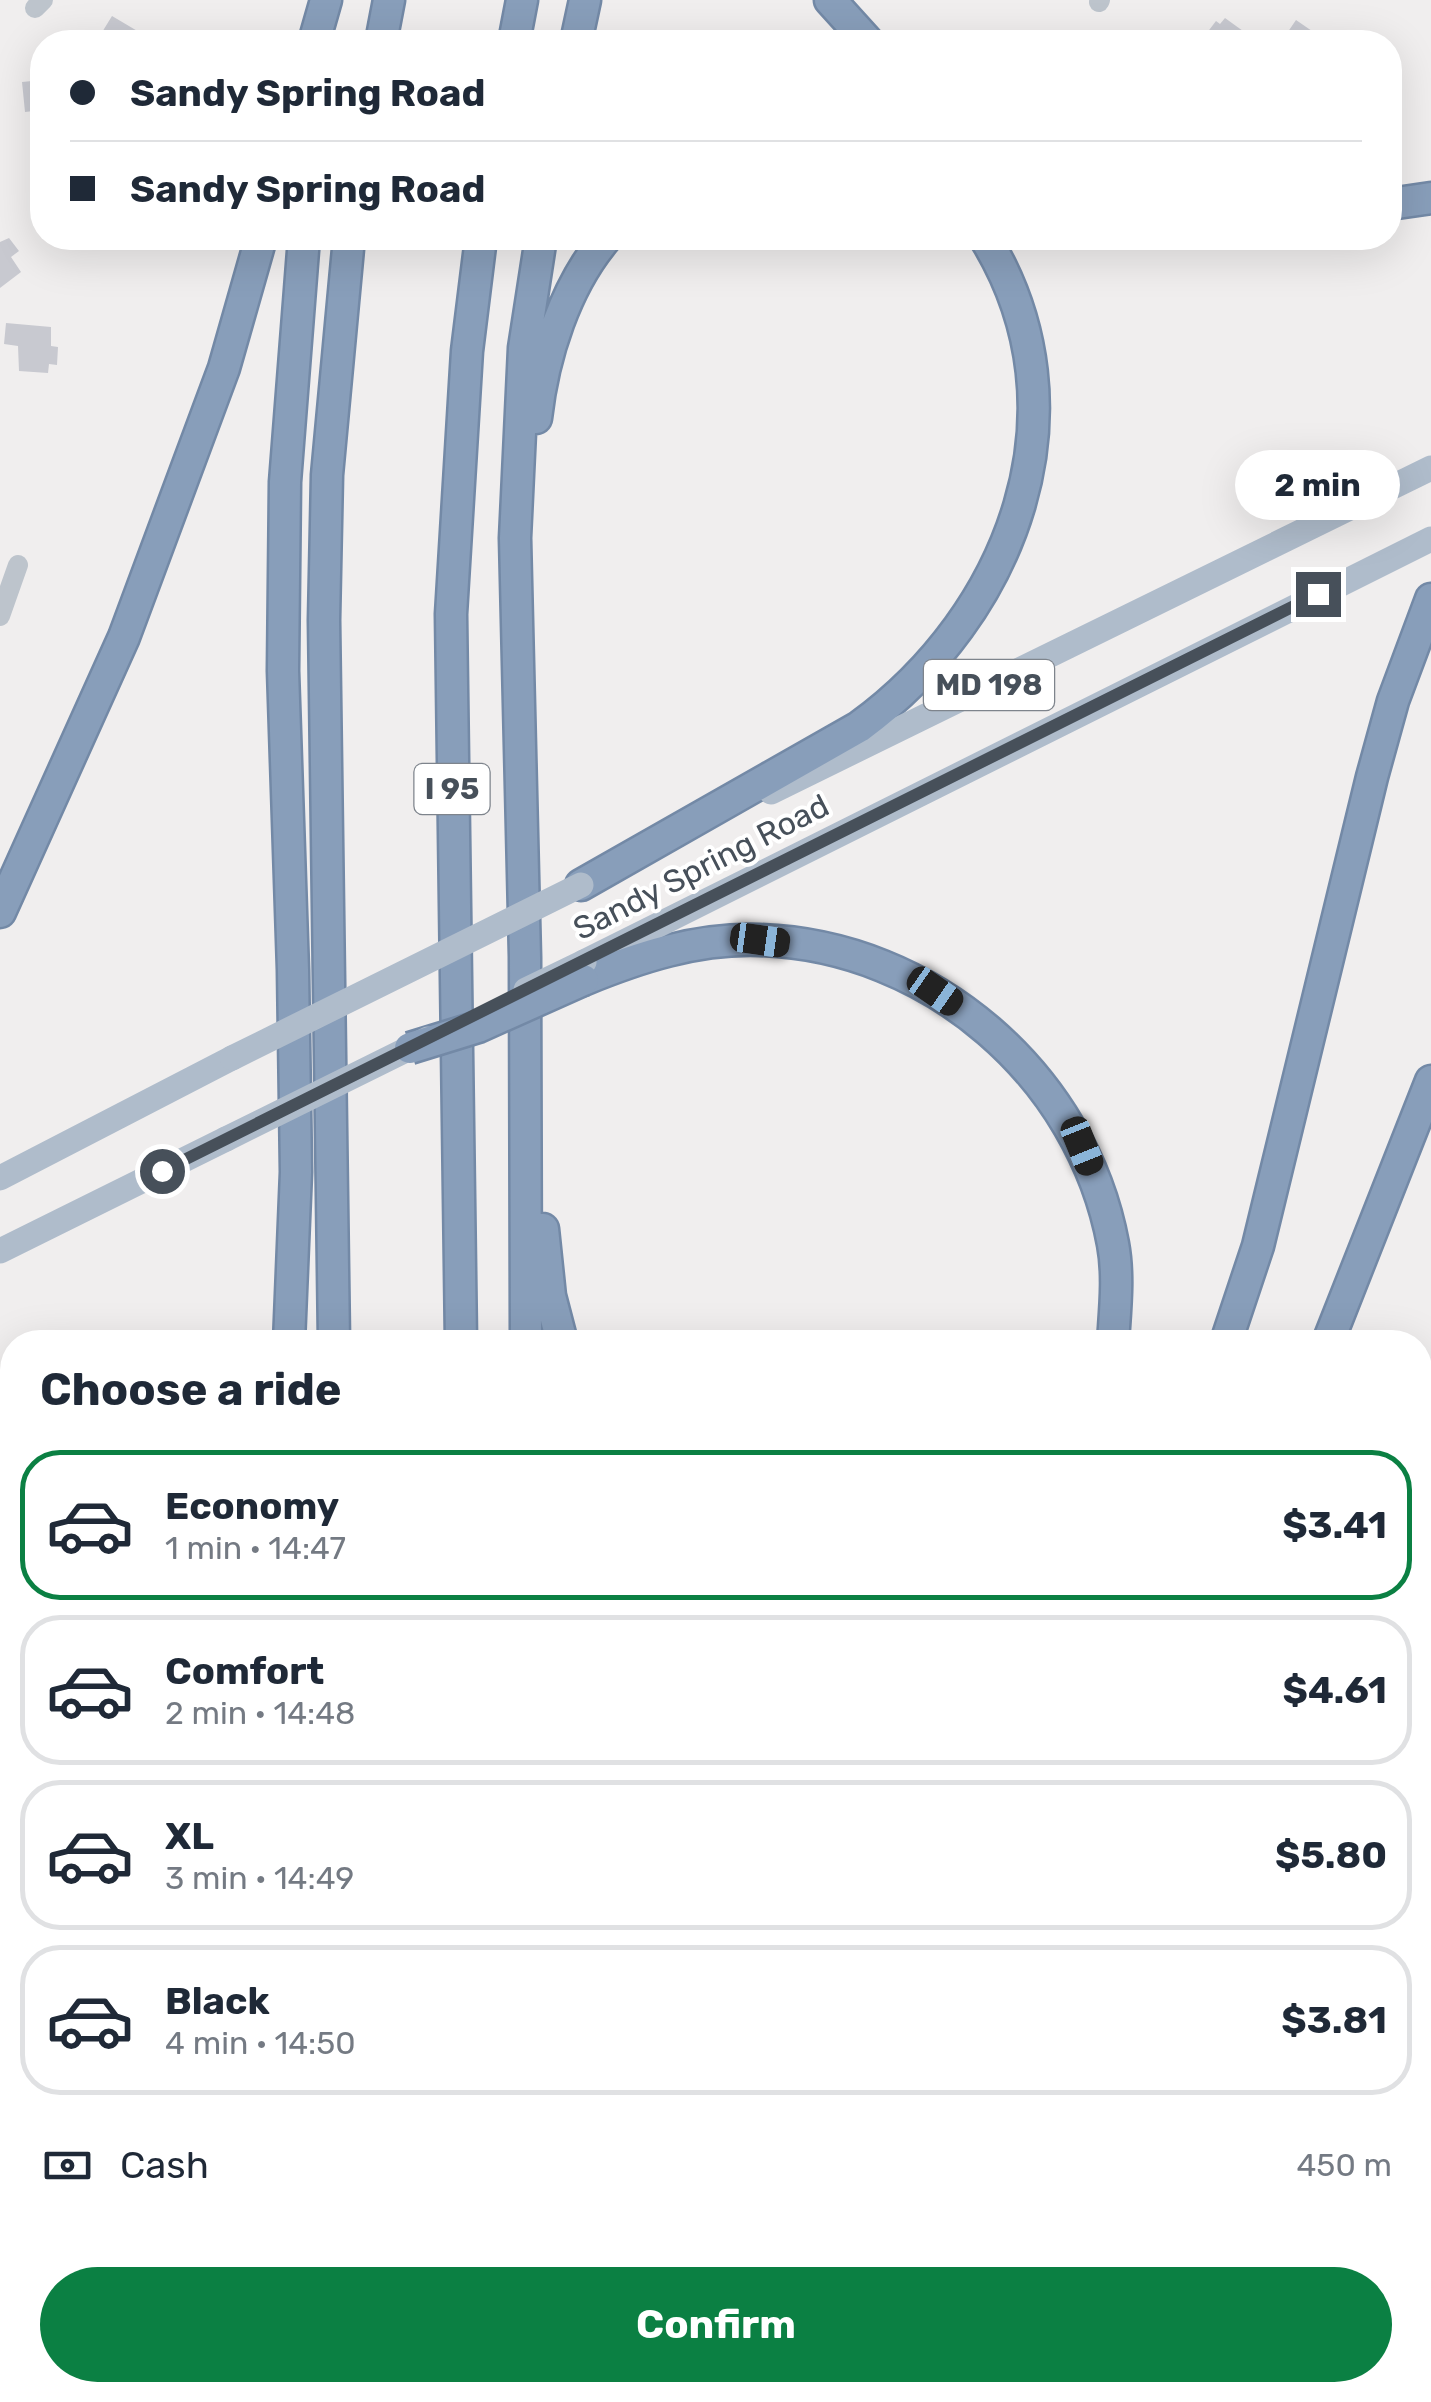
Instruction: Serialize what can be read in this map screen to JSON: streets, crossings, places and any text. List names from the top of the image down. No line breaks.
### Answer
{"streets":{"highway":["I 95"],"main road":["MD 198","Sandy Spring Road"]},"page":{"banner":["Sandy Spring Road","Sandy Spring Road"],"bubble":"2 min","heading":"Choose a ride","list":[{"name":"Economy","note":"1 min · 14:47","value":"$3.41"},{"name":"Comfort","note":"2 min · 14:48","value":"$4.61"},{"name":"XL","note":"3 min · 14:49","value":"$5.80"},{"name":"Black","note":"4 min · 14:50","value":"$3.81"}],"pay":["Cash","450 m"],"buttons":"Confirm"}}
